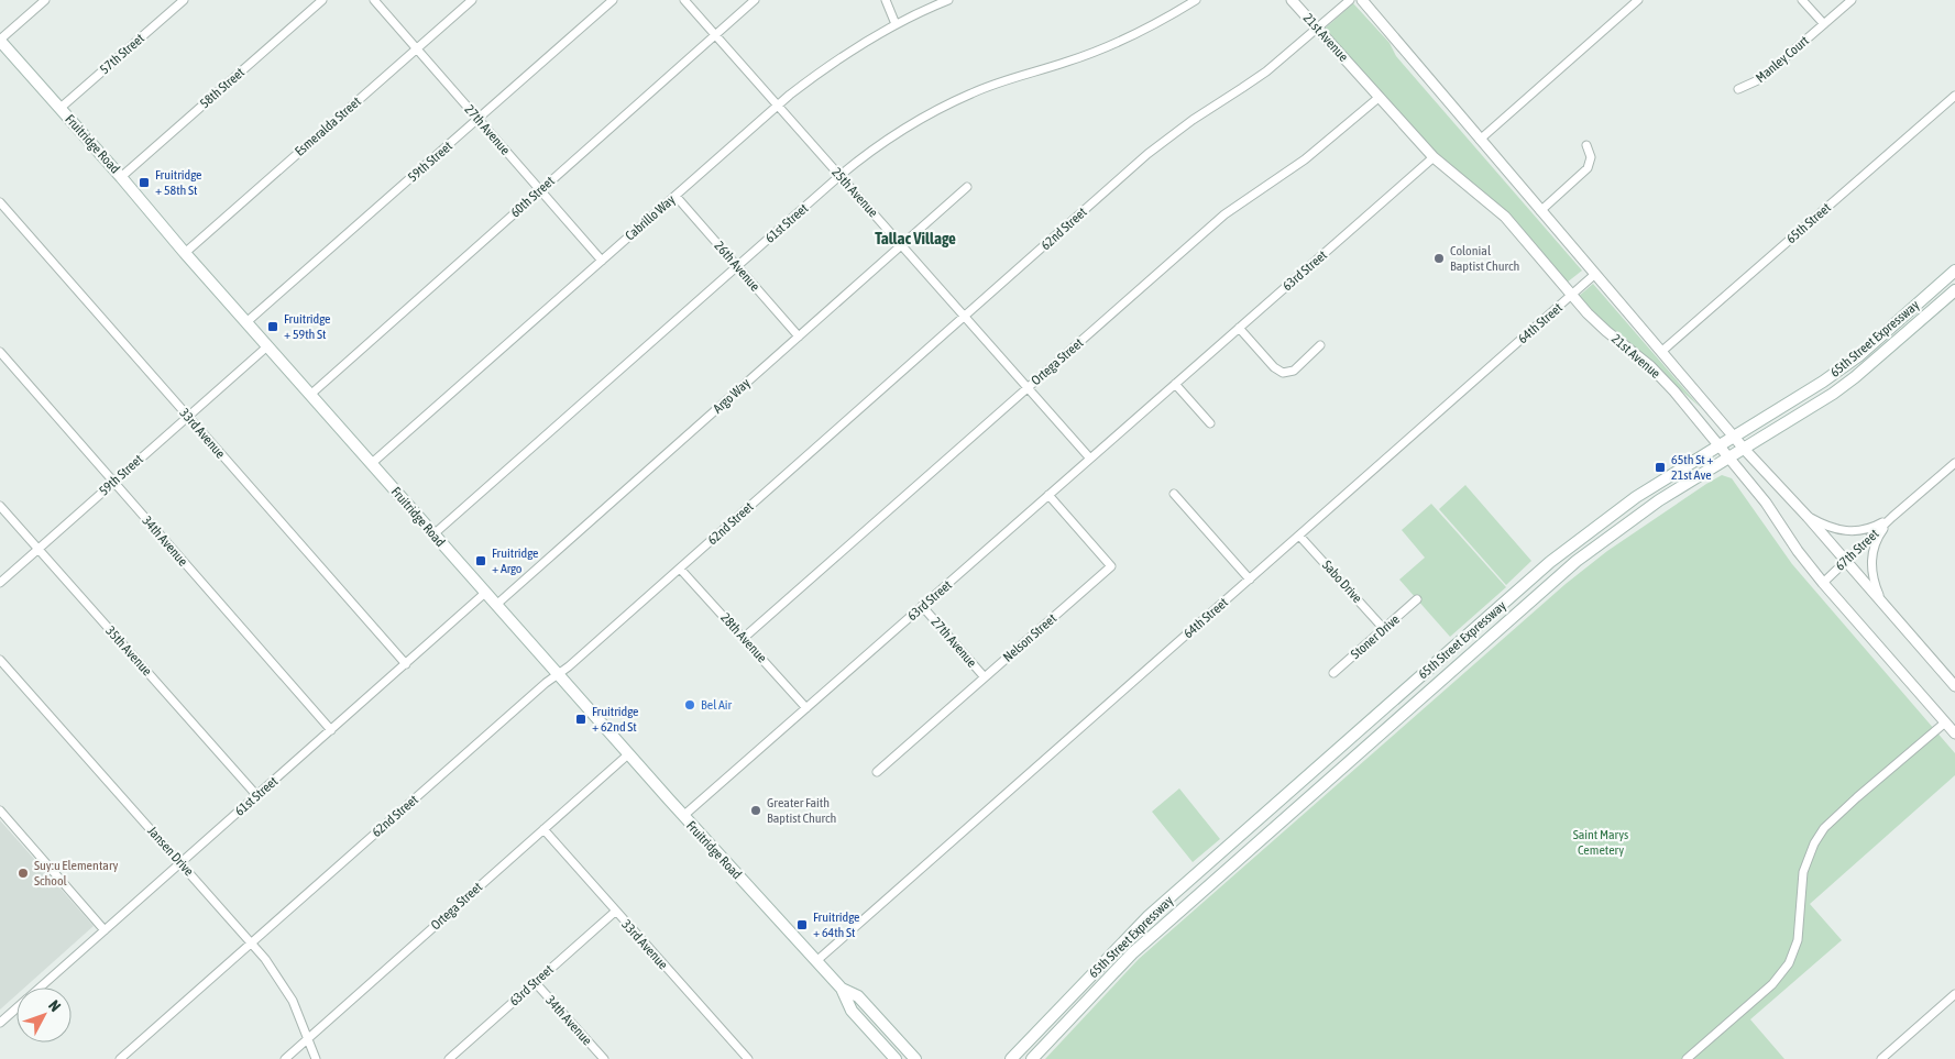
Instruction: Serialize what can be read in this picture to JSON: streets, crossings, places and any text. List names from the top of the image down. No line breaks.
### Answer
{"streets":{"main road":["Fruitridge Road","65th Street Expressway"],"street":["21st Avenue","57th Street","Manley Court","58th Street","Esmeralda Street","27th Avenue","59th Street","25th Avenue","60th Street","Cabrillo Way","61st Street","65th Street","62nd Street","26th Avenue","63rd Street","64th Street","Ortega Street","Argo Way","33rd Avenue","34th Avenue","67th Street","Sabo Drive","Stoner Drive","28th Avenue","Nelson Street","35th Avenue","Jansen Drive"]},"crossings":[["21st Avenue","65th Street"],["21st Avenue","62nd Street"],["21st Avenue","63rd Street"],["21st Avenue","64th Street"],["21st Avenue","65th Street Expressway"],["21st Avenue","Ortega Street"],["21st Avenue","67th Street"],["57th Street","Fruitridge Road"],["58th Street","Fruitridge Road"],["Esmeralda Street","27th Avenue"],["Esmeralda Street","Fruitridge Road"],["27th Avenue","59th Street"],["27th Avenue","60th Street"],["27th Avenue","Cabrillo Way"],["27th Avenue","63rd Street"],["27th Avenue","Nelson Street"],["Fruitridge Road","59th Street"],["Fruitridge Road","60th Street"],["Fruitridge Road","Cabrillo Way"],["Fruitridge Road","61st Street"],["Fruitridge Road","62nd Street"],["Fruitridge Road","63rd Street"],["Fruitridge Road","64th Street"],["Fruitridge Road","Ortega Street"],["Fruitridge Road","Argo Way"],["59th Street","33rd Avenue"],["59th Street","34th Avenue"],["59th Street","35th Avenue"],["25th Avenue","60th Street"],["25th Avenue","Cabrillo Way"],["25th Avenue","61st Street"],["25th Avenue","62nd Street"],["25th Avenue","63rd Street"],["25th Avenue","Ortega Street"],["25th Avenue","Argo Way"],["Cabrillo Way","26th Avenue"],["61st Street","26th Avenue"],["61st Street","33rd Avenue"],["61st Street","34th Avenue"],["61st Street","35th Avenue"],["61st Street","Jansen Drive"],["62nd Street","28th Avenue"],["62nd Street","Jansen Drive"],["26th Avenue","Argo Way"],["63rd Street","33rd Avenue"],["63rd Street","34th Avenue"],["63rd Street","28th Avenue"],["63rd Street","Nelson Street"],["64th Street","Sabo Drive"],["Ortega Street","33rd Avenue"],["Ortega Street","28th Avenue"],["Ortega Street","Jansen Drive"],["Sabo Drive","Stoner Drive"]],"districts":["Tallac Village"],"parks":["Saint Marys Cemetery"],"places":{"transit":["Fruitridge + 58th St","Fruitridge + 59th St","65th St + 21st Ave","Fruitridge + Argo","Fruitridge + 62nd St","Fruitridge + 64th St"],"other":["Colonial Baptist Church","Bel Air","Greater Faith Baptist Church","Suy:u Elementary School"]},"north":"top right"}
